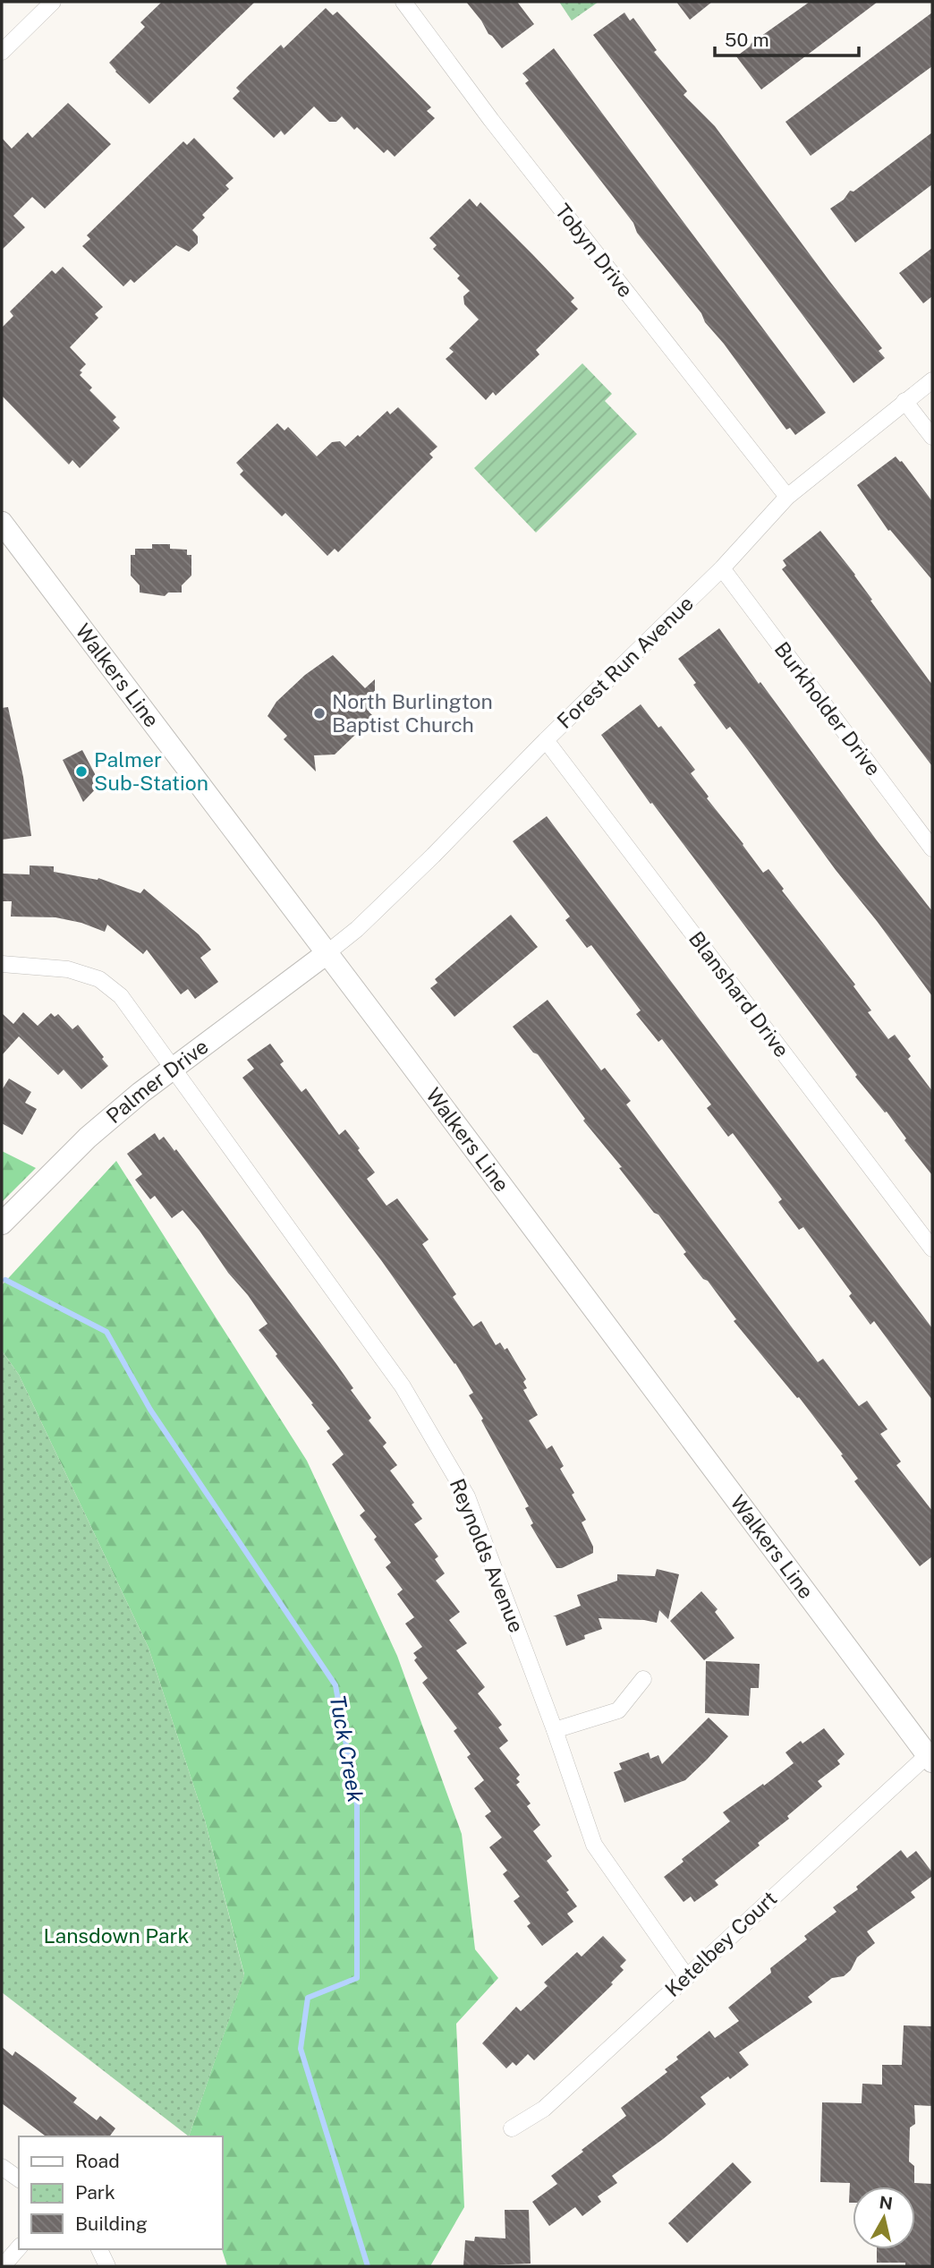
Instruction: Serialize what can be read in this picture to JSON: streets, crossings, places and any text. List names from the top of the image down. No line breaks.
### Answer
{"streets":{"main road":["Walkers Line","Palmer Drive"],"street":["Tobyn Drive","Forest Run Avenue","Burkholder Drive","Blanshard Drive","Reynolds Avenue","Ketelbey Court"]},"crossings":[["Tobyn Drive","Forest Run Avenue"],["Forest Run Avenue","Walkers Line"],["Forest Run Avenue","Burkholder Drive"],["Forest Run Avenue","Blanshard Drive"],["Forest Run Avenue","Palmer Drive"],["Walkers Line","Palmer Drive"],["Walkers Line","Ketelbey Court"],["Palmer Drive","Reynolds Avenue"],["Reynolds Avenue","Ketelbey Court"]],"water":["Tuck Creek"],"parks":["Lansdown Park"],"places":["North Burlington Baptist Church","Palmer Sub-Station"],"legend":["Road","Park","Building"],"scale_bar":"50 m","north":"top"}
